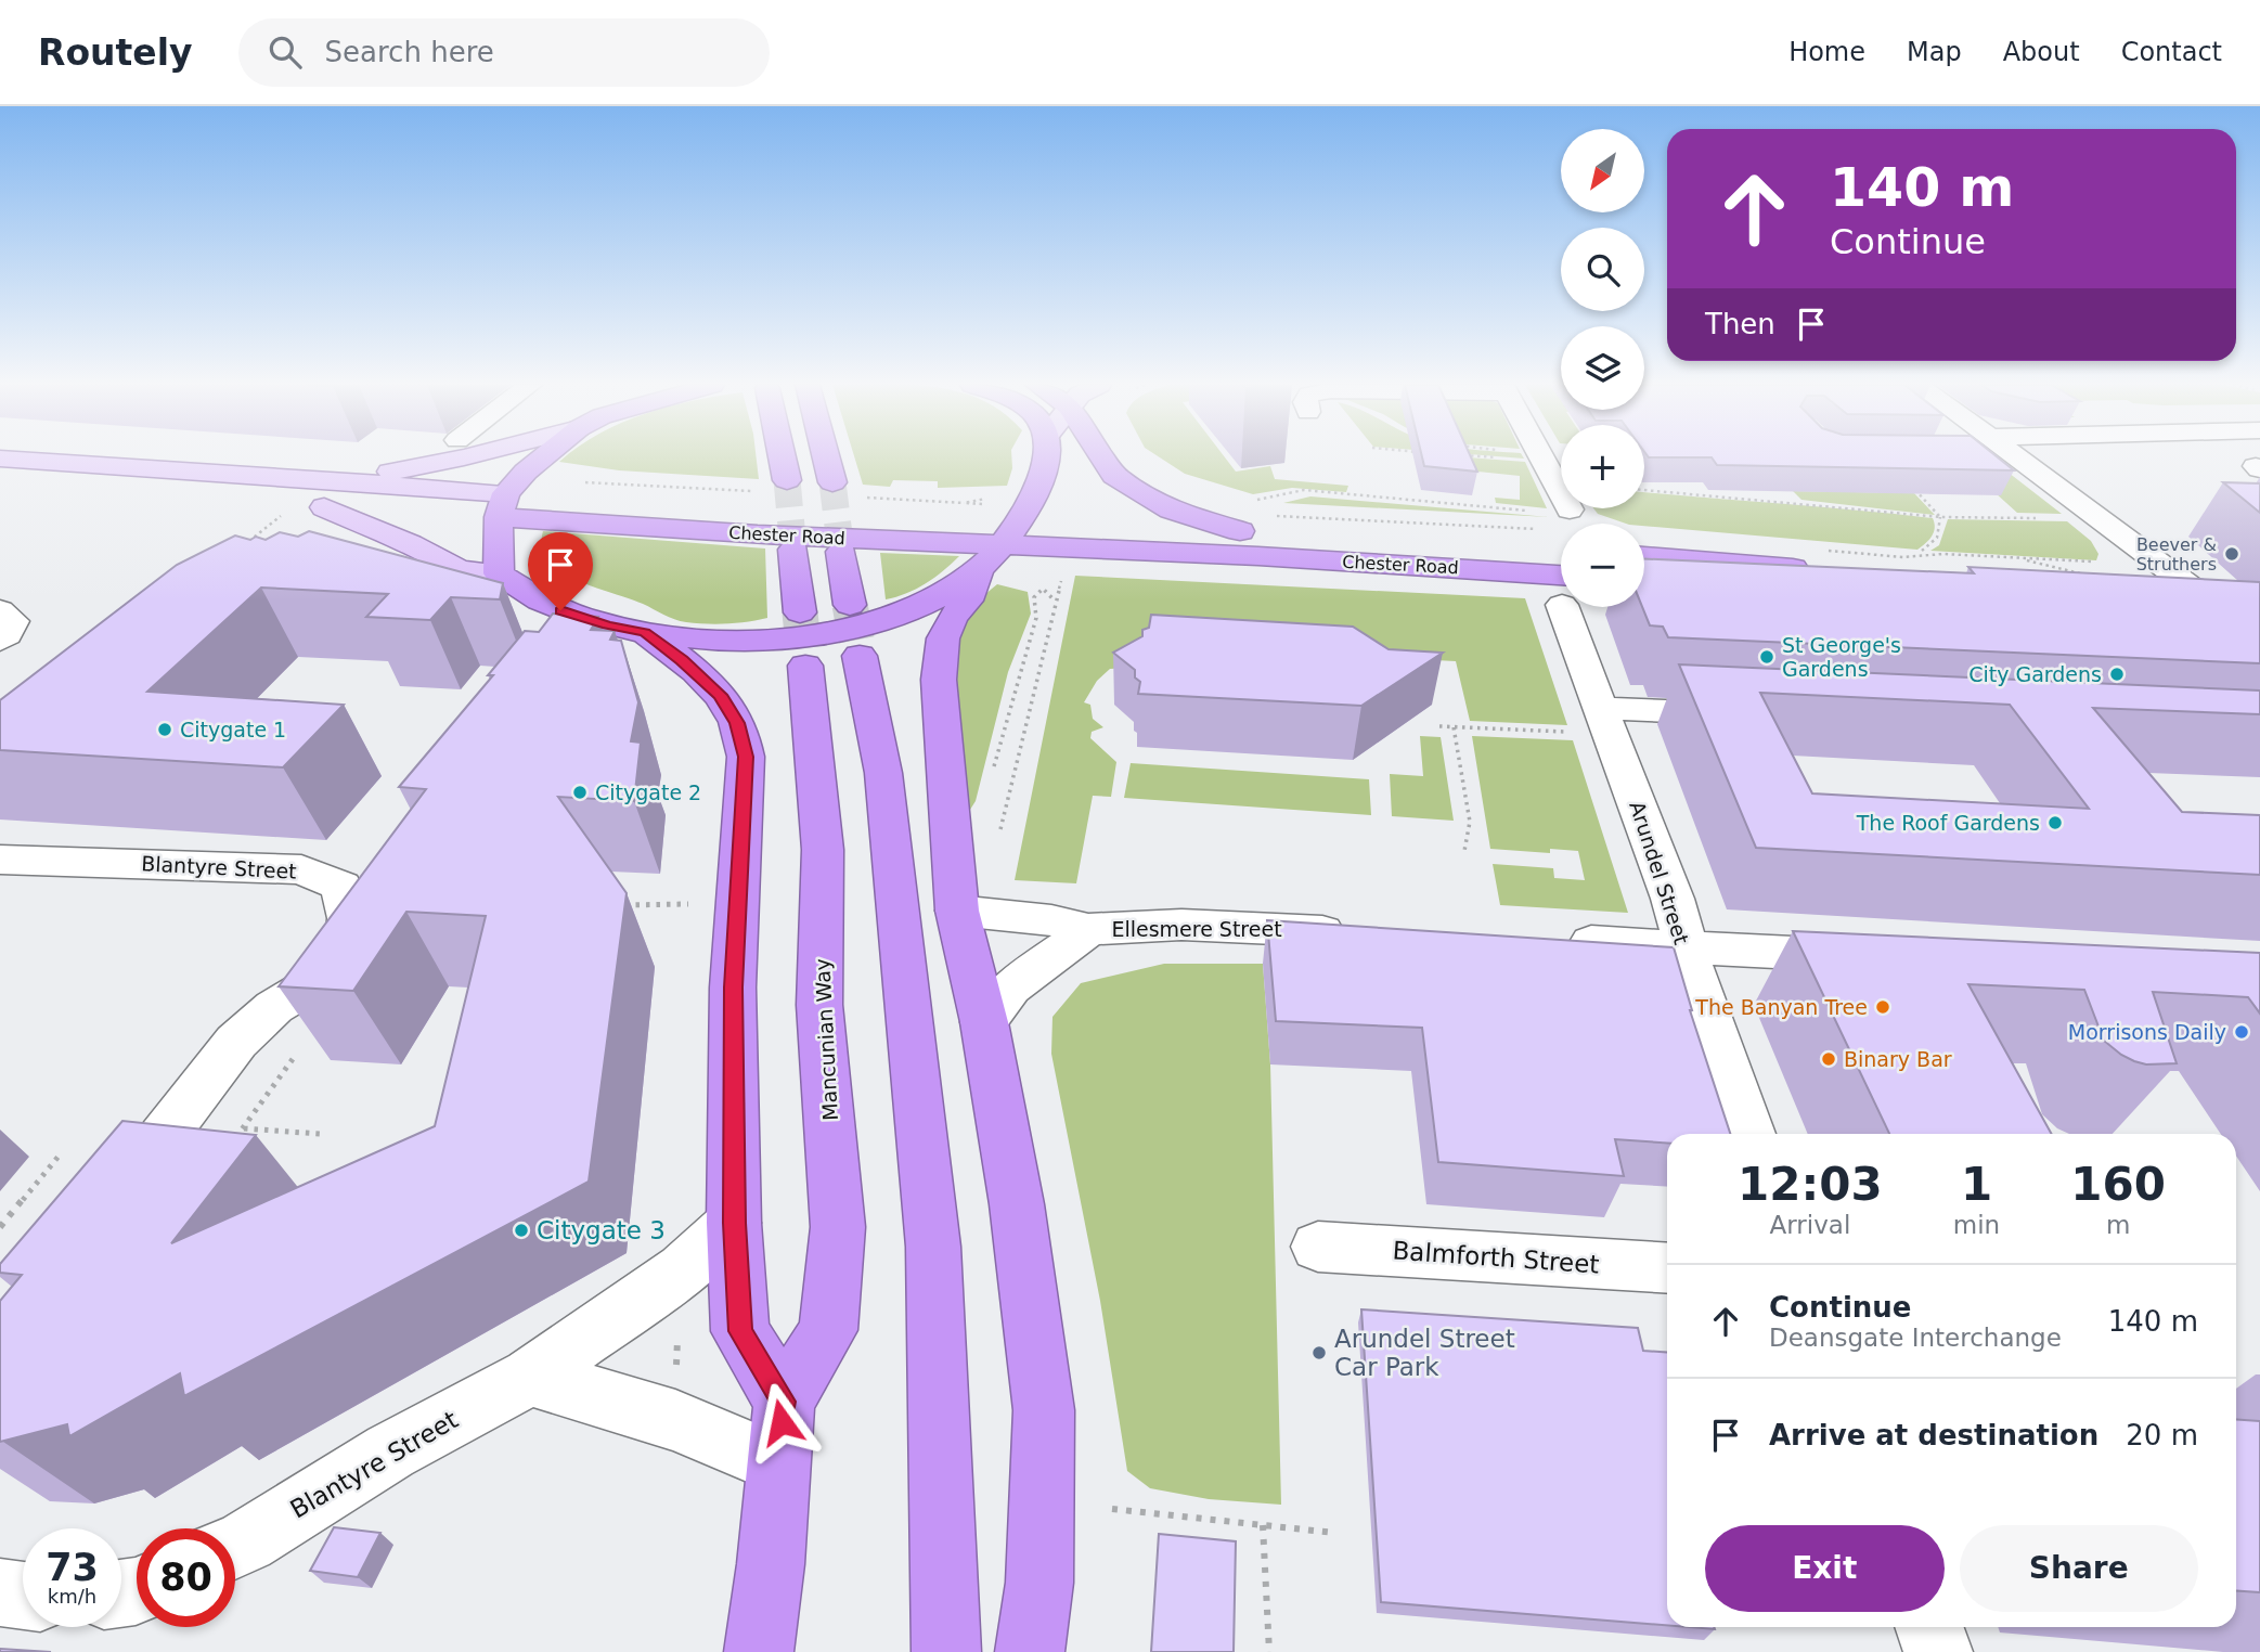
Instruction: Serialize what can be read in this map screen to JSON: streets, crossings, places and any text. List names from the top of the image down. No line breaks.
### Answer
{"streets":{"highway":["Chester Road","Mancunian Way"],"street":["Blantyre Street","Arundel Street","Ellesmere Street","Balmforth Street"]},"places":["Beever & Struthers","St George's Gardens","City Gardens","Citygate 1","Citygate 2","The Roof Gardens","The Banyan Tree","Morrisons Daily","Binary Bar","Citygate 3","Arundel Street Car Park"],"north":"bottom left","page":{"header":"Routely","search":"Search here","nav":["Home","Map","About","Contact"],"map_buttons":["+","−"],"turn":["140 m","Continue"],"then":"Then","eta":["12:03","Arrival","1","min","160","m"],"list":[{"name":"Continue","note":"Deansgate Interchange","value":"140 m"},{"name":"Arrive at destination","value":"20 m"}],"buttons":["Exit","Share"],"speed":"73 km/h","limit":"80"}}
